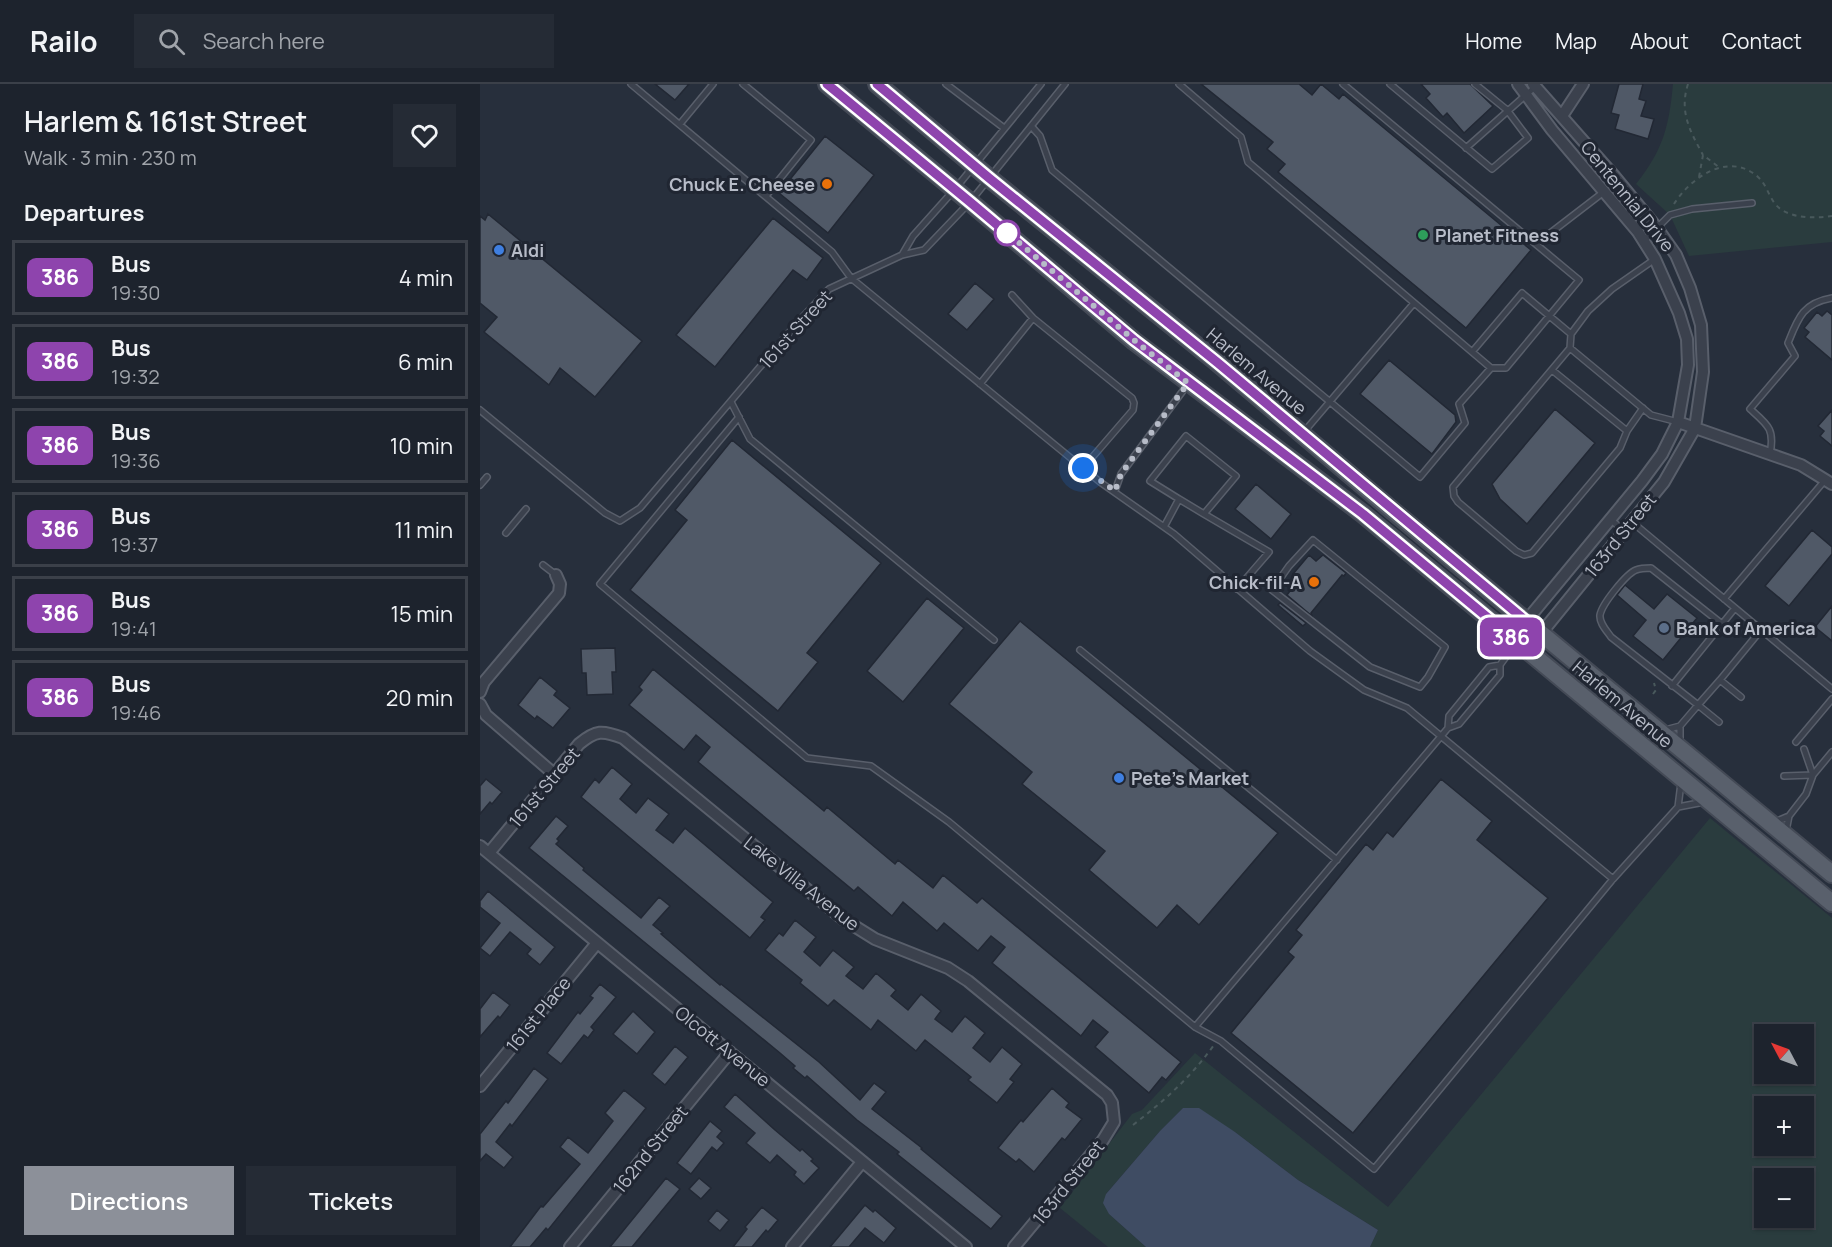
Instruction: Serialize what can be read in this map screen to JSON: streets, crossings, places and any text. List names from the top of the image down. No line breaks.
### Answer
{"streets":{"main road":["Harlem Avenue"],"street":["Centennial Drive","161st Street","163rd Street","Lake Villa Avenue","161st Place","Olcott Avenue","162nd Street"]},"crossings":[["Centennial Drive","163rd Street"],["161st Street","Harlem Avenue"],["161st Street","Lake Villa Avenue"],["161st Street","Olcott Avenue"],["Harlem Avenue","163rd Street"],["163rd Street","Lake Villa Avenue"],["161st Place","Olcott Avenue"],["Olcott Avenue","162nd Street"]],"places":["Chuck E. Cheese","Planet Fitness","Aldi","Chick-fil-A","Bank of America","Pete's Market"],"lines":["bus line 386"],"north":"top left","page":{"header":"Railo","search":"Search here","nav":["Home","Map","About","Contact"],"heading":[["Harlem & 161st Street","Walk · 3 min · 230 m"],"Departures"],"on_map":"386","list":[{"mark":"386","name":"Bus","note":"19:30","value":"4 min"},{"mark":"386","name":"Bus","note":"19:32","value":"6 min"},{"mark":"386","name":"Bus","note":"19:36","value":"10 min"},{"mark":"386","name":"Bus","note":"19:37","value":"11 min"},{"mark":"386","name":"Bus","note":"19:41","value":"15 min"},{"mark":"386","name":"Bus","note":"19:46","value":"20 min"}],"map_buttons":["+","−"],"buttons":["Directions","Tickets"]}}
